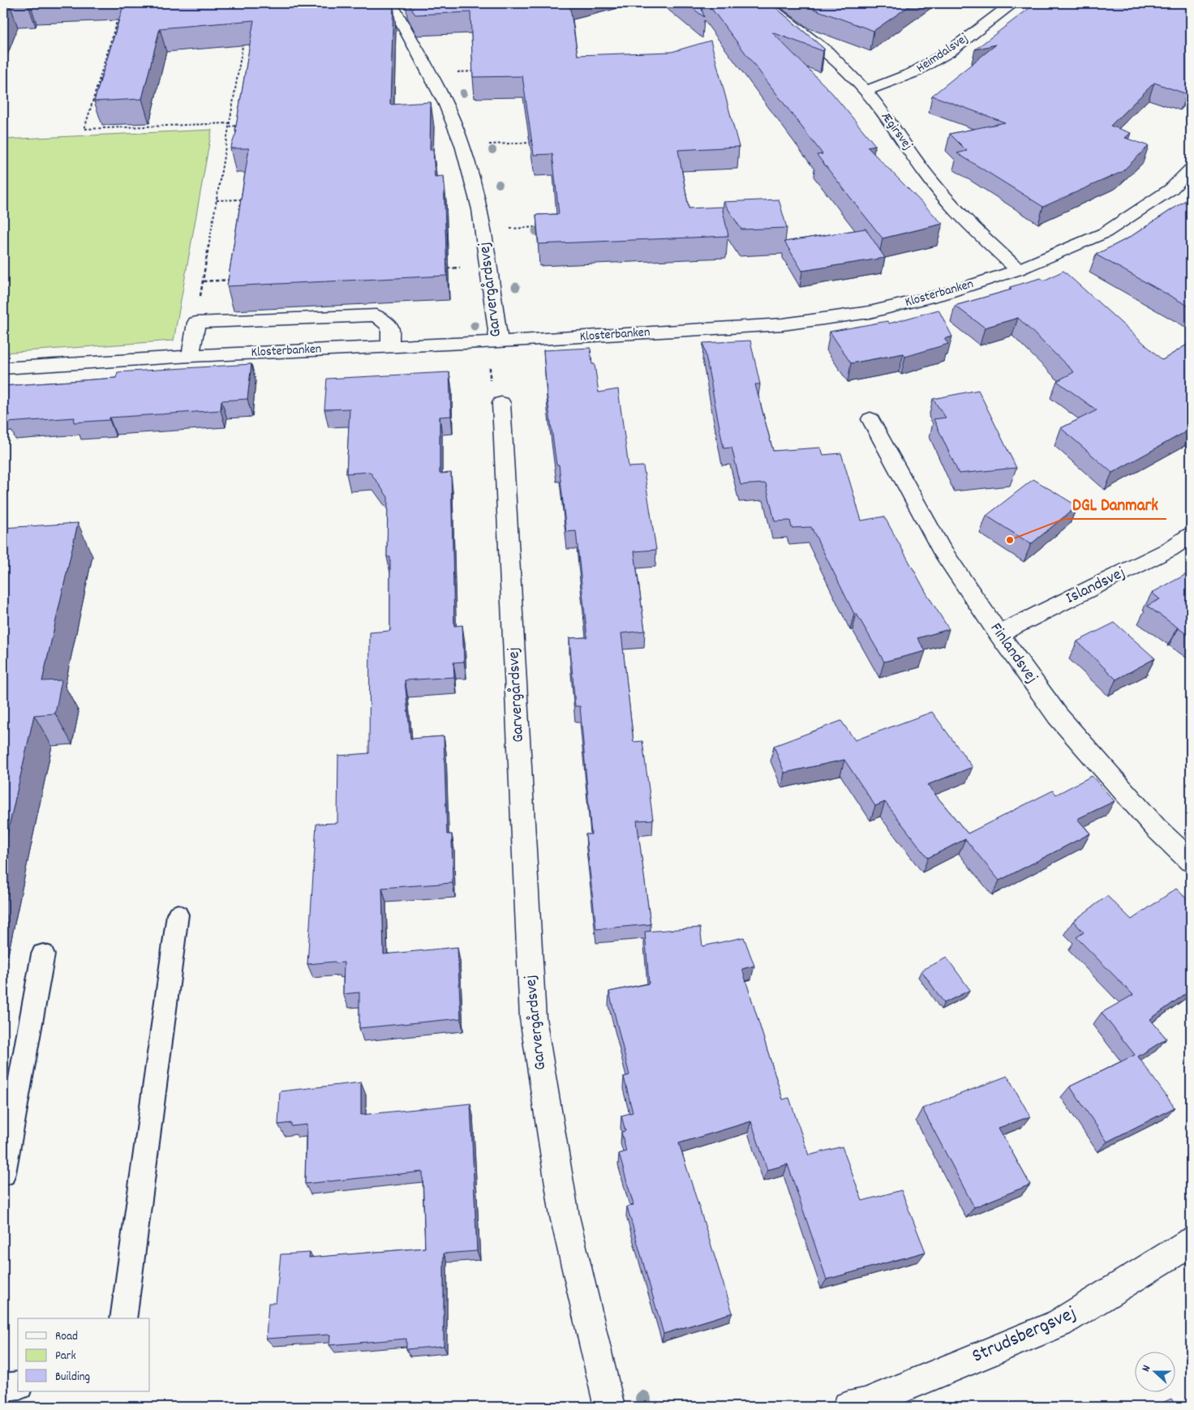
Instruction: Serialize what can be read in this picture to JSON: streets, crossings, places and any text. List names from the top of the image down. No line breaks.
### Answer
{"streets":{"street":["Heimdalsvej","Ægirsvej","Garvergårdsvej","Klosterbanken","Islandsvej","Finlandsvej","Strudsbergsvej"]},"crossings":[["Heimdalsvej","Ægirsvej"],["Ægirsvej","Klosterbanken"],["Garvergårdsvej","Klosterbanken"],["Islandsvej","Finlandsvej"]],"places":["DGL Danmark"],"legend":["Road","Park","Building"],"north":"left"}
